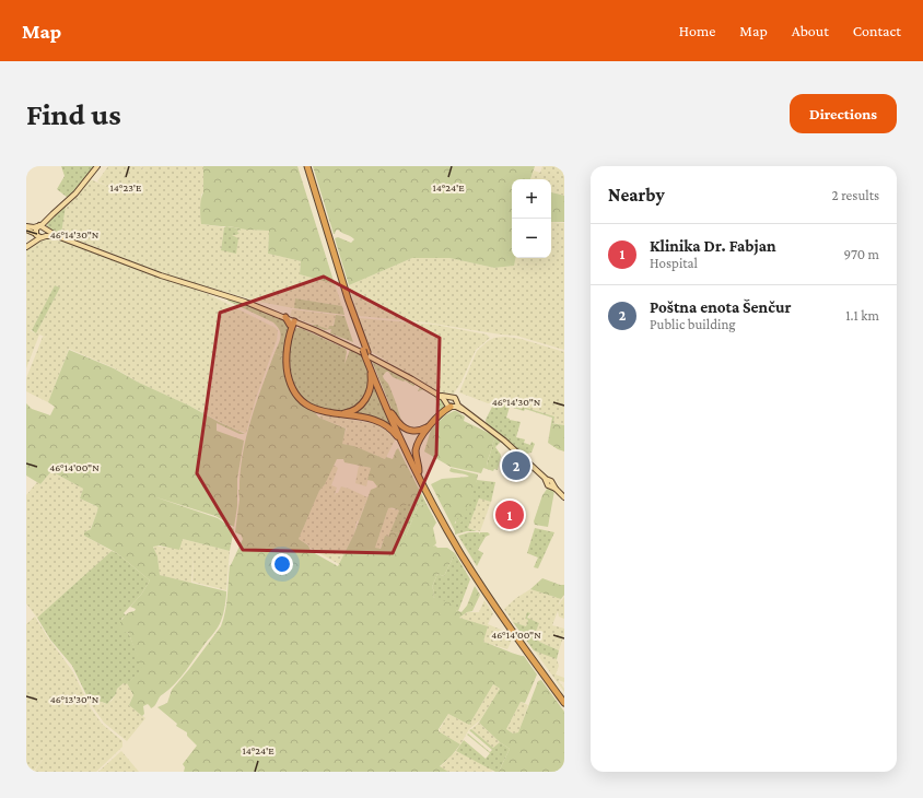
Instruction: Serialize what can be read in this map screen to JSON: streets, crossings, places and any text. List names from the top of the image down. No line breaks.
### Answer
{"page":{"header":"Map","nav":["Home","Map","About","Contact"],"buttons":"Directions","title":"Find us","heading":["Nearby","2 results"],"map_buttons":["+","−"],"list":[{"mark":"1","name":"Klinika Dr. Fabjan","note":"Hospital","value":"970 m"},{"mark":"2","name":"Poštna enota Šenčur","note":"Public building","value":"1.1 km"}],"pins":["2","1"]},"coordinates":["14°23'E","14°24'E","46°14'30\"N","46°14'00\"N","46°13'30\"N"]}
